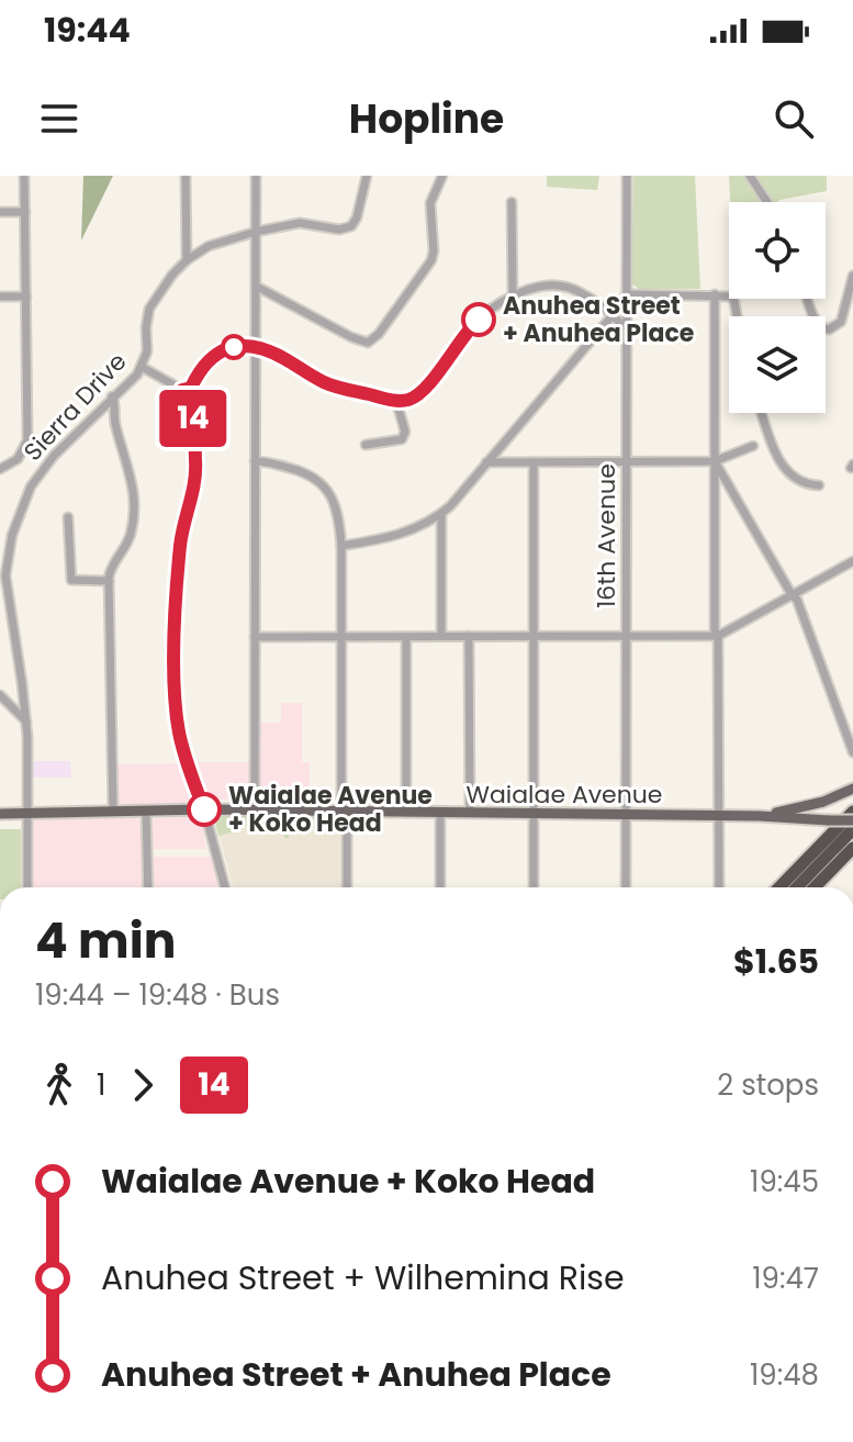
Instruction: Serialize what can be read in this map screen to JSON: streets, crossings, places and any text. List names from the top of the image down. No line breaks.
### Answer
{"streets":{"main road":["Waialae Avenue"],"street":["Sierra Drive","16th Avenue"]},"crossings":[["Sierra Drive","Waialae Avenue"],["16th Avenue","Waialae Avenue"]],"places":["Anuhea Street + Anuhea Place","Waialae Avenue + Koko Head"],"lines":["bus line 14"],"page":{"status":"19:44","header":"Hopline","on_map":"14","heading":["4 min","19:44 – 19:48 · Bus","$1.65"],"legs":["1","14","2 stops"],"list":[{"name":"Waialae Avenue + Koko Head","value":"19:45"},{"name":"Anuhea Street + Wilhemina Rise","value":"19:47"},{"name":"Anuhea Street + Anuhea Place","value":"19:48"}]}}
